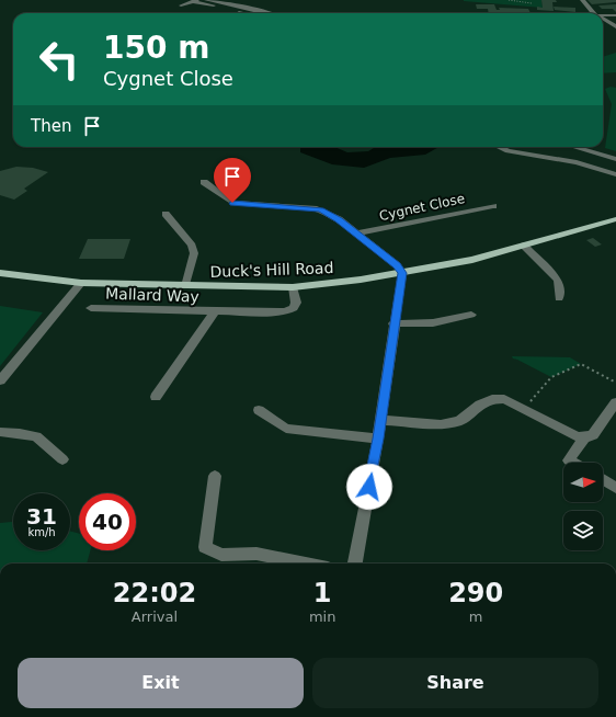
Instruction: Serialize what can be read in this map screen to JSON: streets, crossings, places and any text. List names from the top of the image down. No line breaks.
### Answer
{"streets":{"main road":["Duck's Hill Road"],"street":["Cygnet Close","Mallard Way"]},"crossings":[["Cygnet Close","Duck's Hill Road"],["Duck's Hill Road","Mallard Way"]],"north":"right","page":{"turn":["150 m","Cygnet Close"],"then":"Then","speed":"31 km/h","limit":"40","eta":["22:02","Arrival","1","min","290","m"],"buttons":["Exit","Share"]}}
